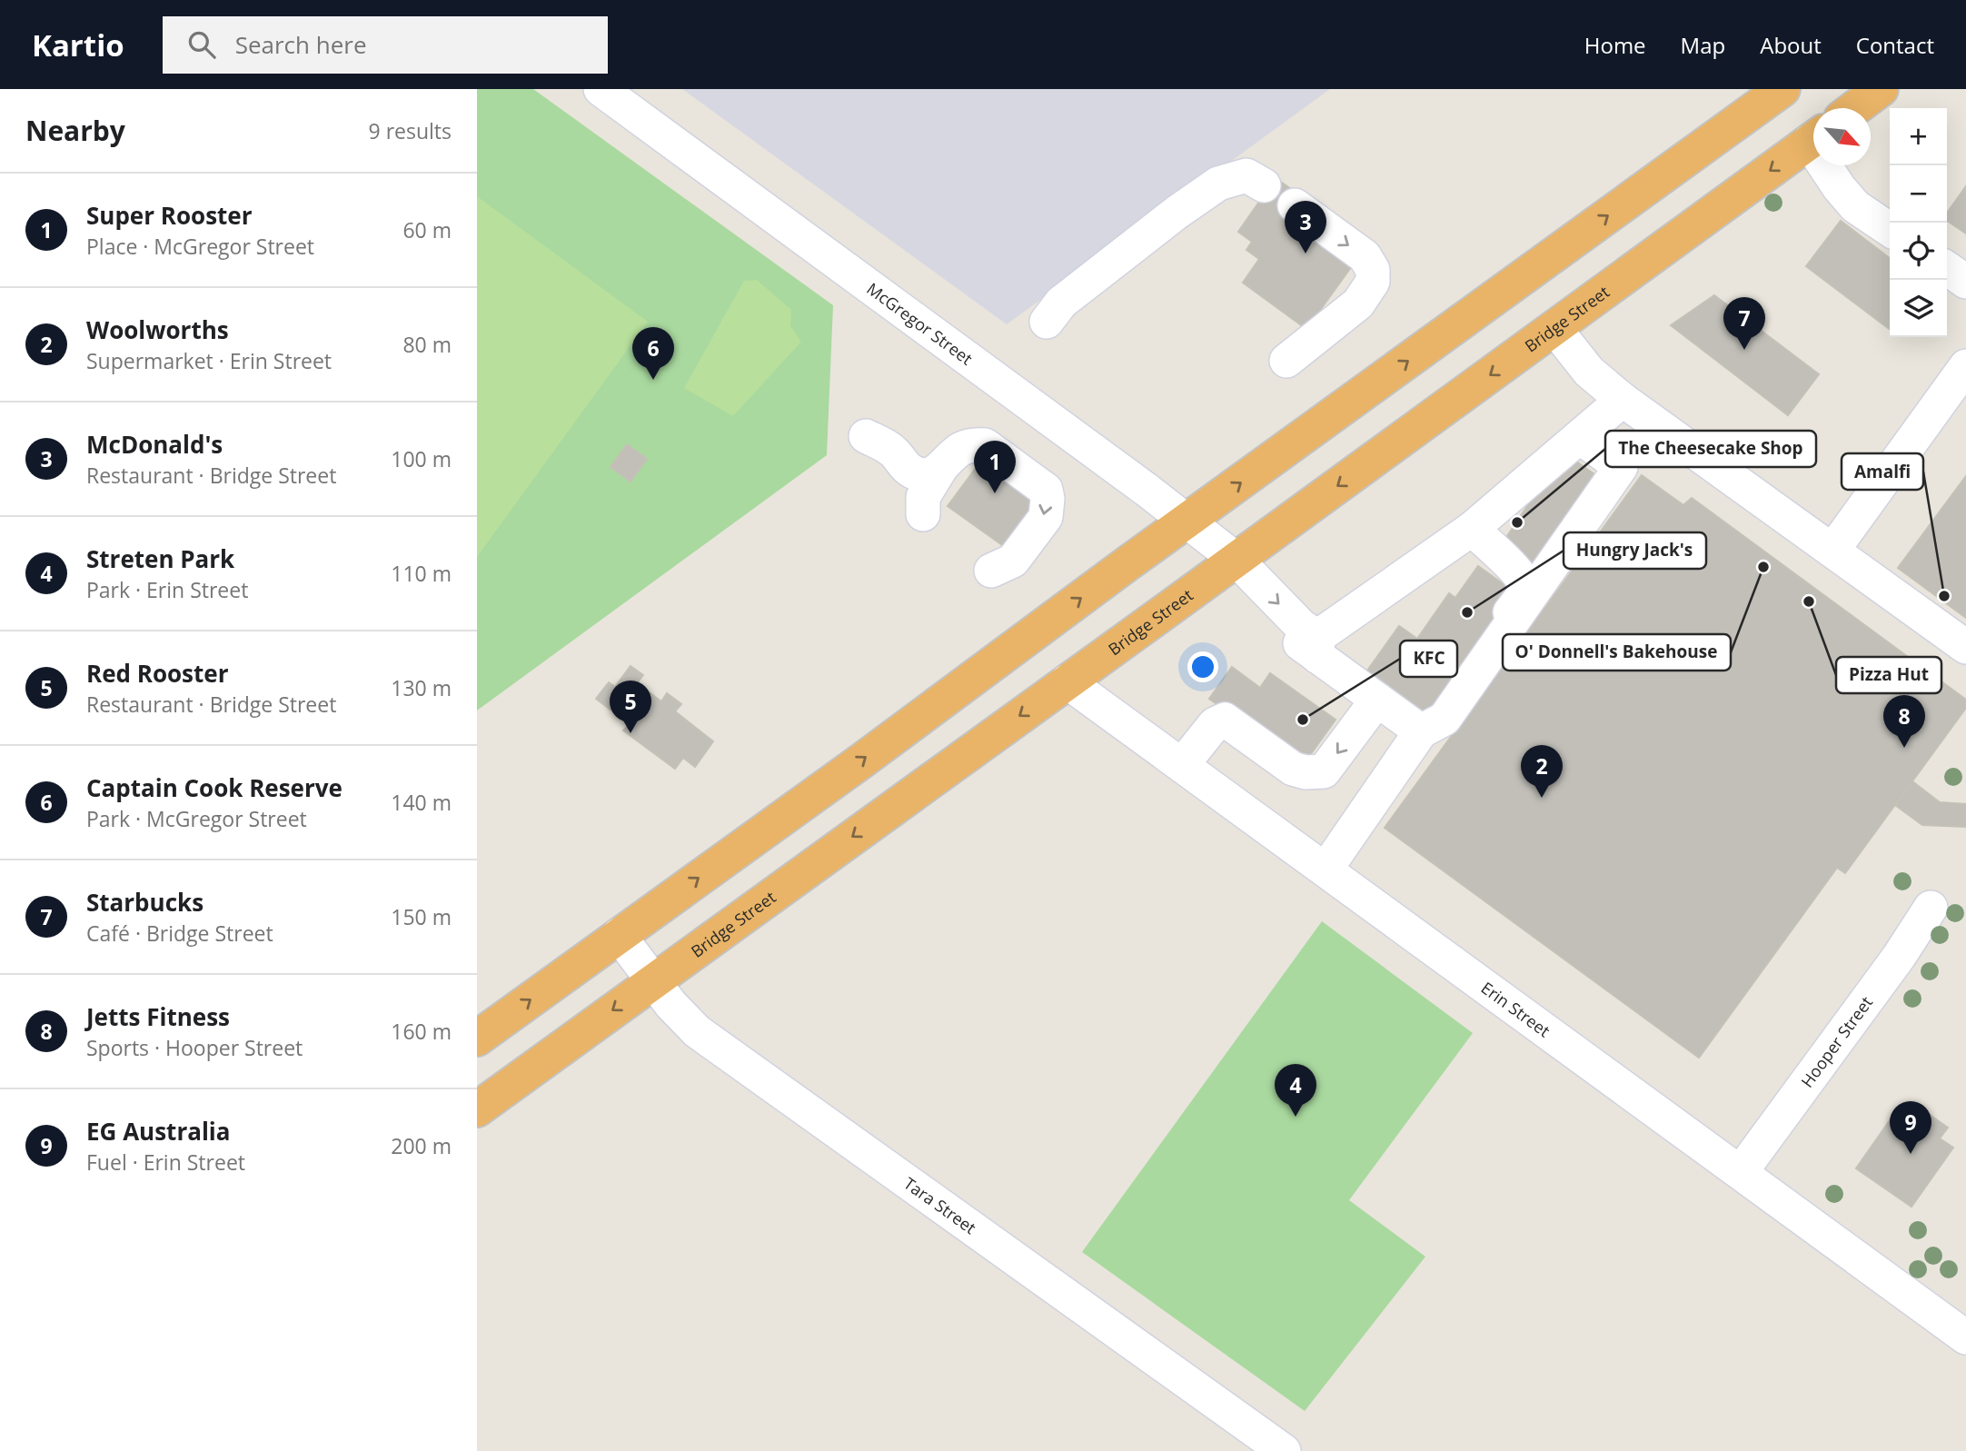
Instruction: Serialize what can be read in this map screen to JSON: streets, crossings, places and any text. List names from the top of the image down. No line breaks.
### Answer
{"streets":{"highway":["Bridge Street"],"street":["McGregor Street","Erin Street","Hooper Street","Tara Street"]},"crossings":[["Bridge Street","McGregor Street"],["Bridge Street","Erin Street"],["Bridge Street","Tara Street"],["Erin Street","Hooper Street"]],"places":["The Cheesecake Shop","O' Donnell's Bakehouse","Amalfi","Pizza Hut","Hungry Jack's","KFC"],"north":"bottom right","page":{"header":"Kartio","search":"Search here","nav":["Home","Map","About","Contact"],"heading":["Nearby","9 results"],"map_buttons":["+","−"],"list":[{"mark":"1","name":"Super Rooster","note":"Place · McGregor Street","value":"60 m"},{"mark":"2","name":"Woolworths","note":"Supermarket · Erin Street","value":"80 m"},{"mark":"3","name":"McDonald's","note":"Restaurant · Bridge Street","value":"100 m"},{"mark":"4","name":"Streten Park","note":"Park · Erin Street","value":"110 m"},{"mark":"5","name":"Red Rooster","note":"Restaurant · Bridge Street","value":"130 m"},{"mark":"6","name":"Captain Cook Reserve","note":"Park · McGregor Street","value":"140 m"},{"mark":"7","name":"Starbucks","note":"Café · Bridge Street","value":"150 m"},{"mark":"8","name":"Jetts Fitness","note":"Sports · Hooper Street","value":"160 m"},{"mark":"9","name":"EG Australia","note":"Fuel · Erin Street","value":"200 m"}],"pins":["3","7","6","1","5","8","2","4","9"]}}
